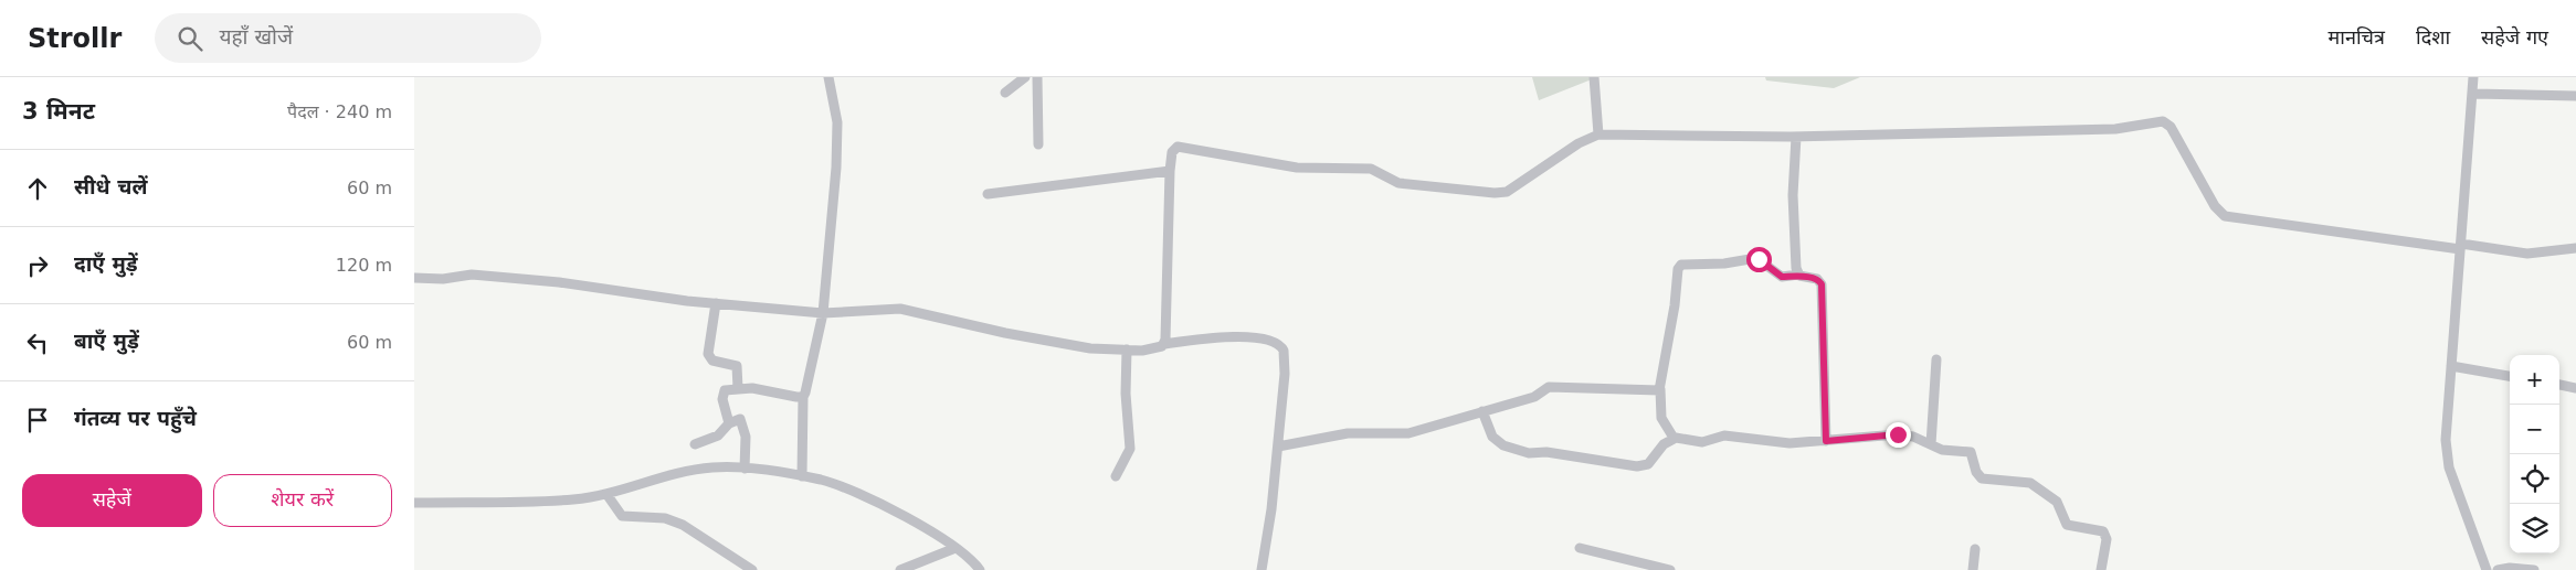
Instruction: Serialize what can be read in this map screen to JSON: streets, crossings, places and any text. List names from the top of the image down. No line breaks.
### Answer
{"page":{"header":"Strollr","search":"यहाँ खोजें","nav":["मानचित्र","दिशा","सहेजे गए"],"heading":["3 मिनट","पैदल · 240 m"],"list":[["सीधे चलें","60 m"],["दाएँ मुड़ें","120 m"],["बाएँ मुड़ें","60 m"],"गंतव्य पर पहुँचे"],"map_buttons":["+","−"],"buttons":["सहेजें","शेयर करें"]}}
